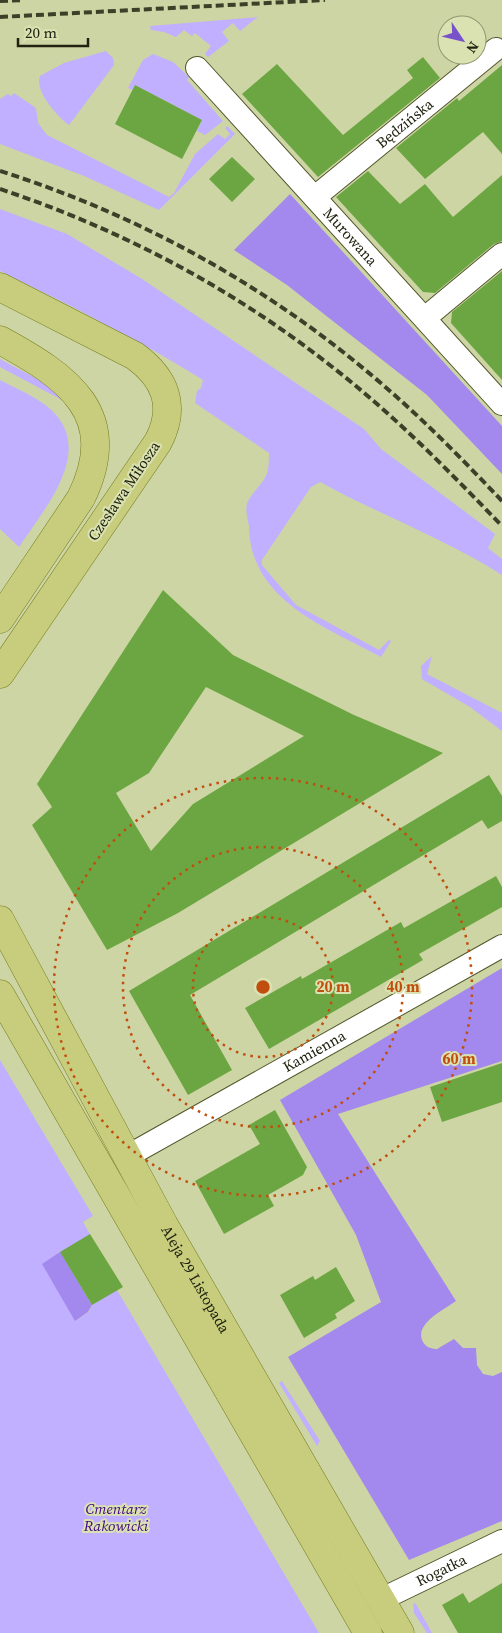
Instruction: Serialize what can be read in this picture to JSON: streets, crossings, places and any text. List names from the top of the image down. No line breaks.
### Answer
{"streets":{"main road":["Czesława Miłosza","Aleja 29 Listopada"],"street":["Będzińska","Murowana","Kamienna","Rogatka"]},"crossings":[["Będzińska","Murowana"],["Kamienna","Aleja 29 Listopada"],["Aleja 29 Listopada","Rogatka"]],"parks":["Cmentarz Rakowicki"],"scale_bar":"20 m","north":"bottom right","rings":["20 m","40 m","60 m"]}
